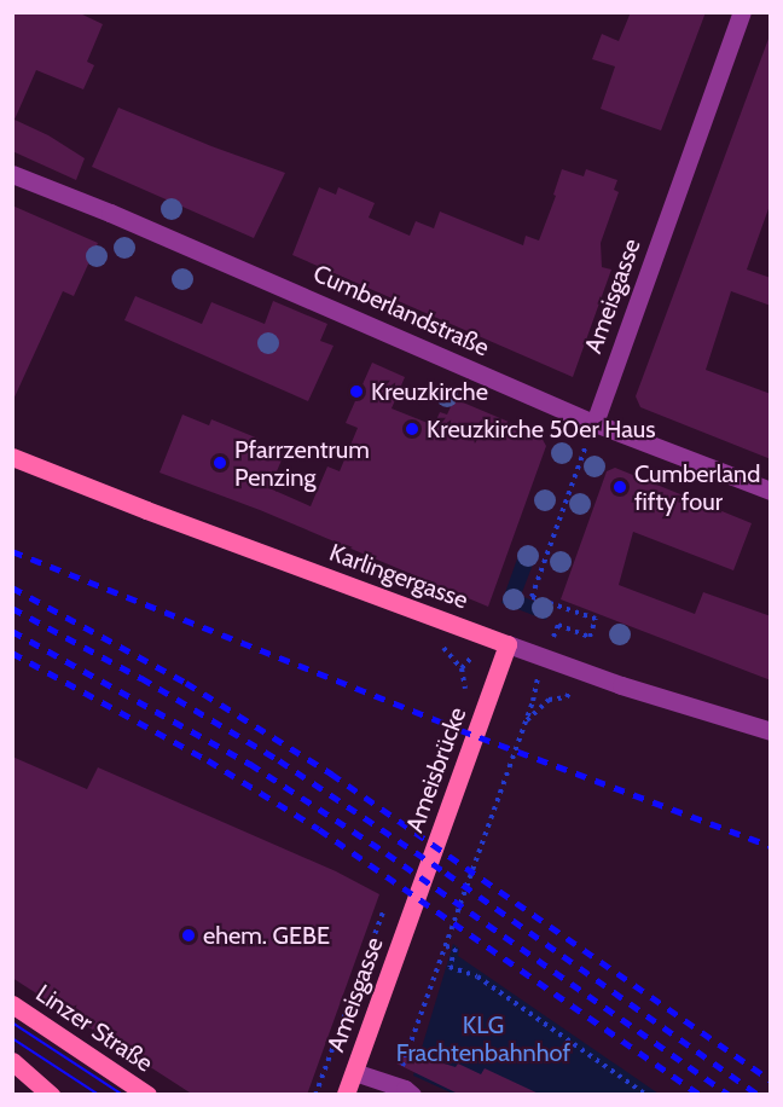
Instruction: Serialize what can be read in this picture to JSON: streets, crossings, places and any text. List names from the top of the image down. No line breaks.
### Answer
{"streets":{"main road":["Ameisgasse","Karlingergasse","Ameisbrücke","Linzer Straße"],"street":["Cumberlandstraße"]},"crossings":[["Ameisgasse","Cumberlandstraße"],["Ameisgasse","Ameisbrücke"],["Karlingergasse","Ameisbrücke"]],"parks":["KLG Frachtenbahnhof"],"places":["Kreuzkirche","Kreuzkirche 50er Haus","Pfarrzentrum Penzing","Cumberland fifty four","ehem. GEBE"]}
